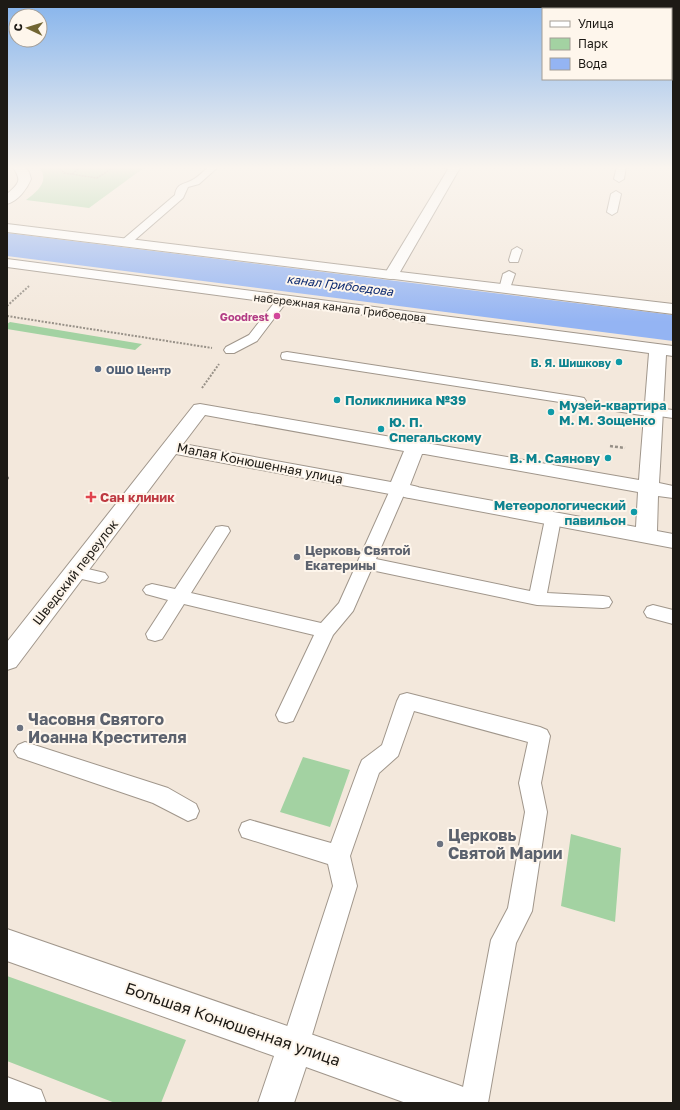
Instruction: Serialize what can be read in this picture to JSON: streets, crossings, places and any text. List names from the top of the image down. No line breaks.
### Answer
{"streets":{"street":["набережная канала Грибоедова","Малая Конюшенная улица","Шведский переулок","Большая Конюшенная улица"]},"crossings":[["Малая Конюшенная улица","Шведский переулок"]],"water":["канал Грибоедова"],"places":{"other":["Goodrest","В. Я. Шишкову","ОШО Центр","Поликлиника №39","Музей-квартира М. М. Зощенко","Ю. П. Спегальскому","В. М. Саянову","Метеорологический павильон","Церковь Cвятой Екатерины","Часовня Святого Иоанна Крестителя","Церковь Святой Марии"],"health":["Сан клиник"]},"legend":["Улица","Парк","Вода"],"north":"left"}
